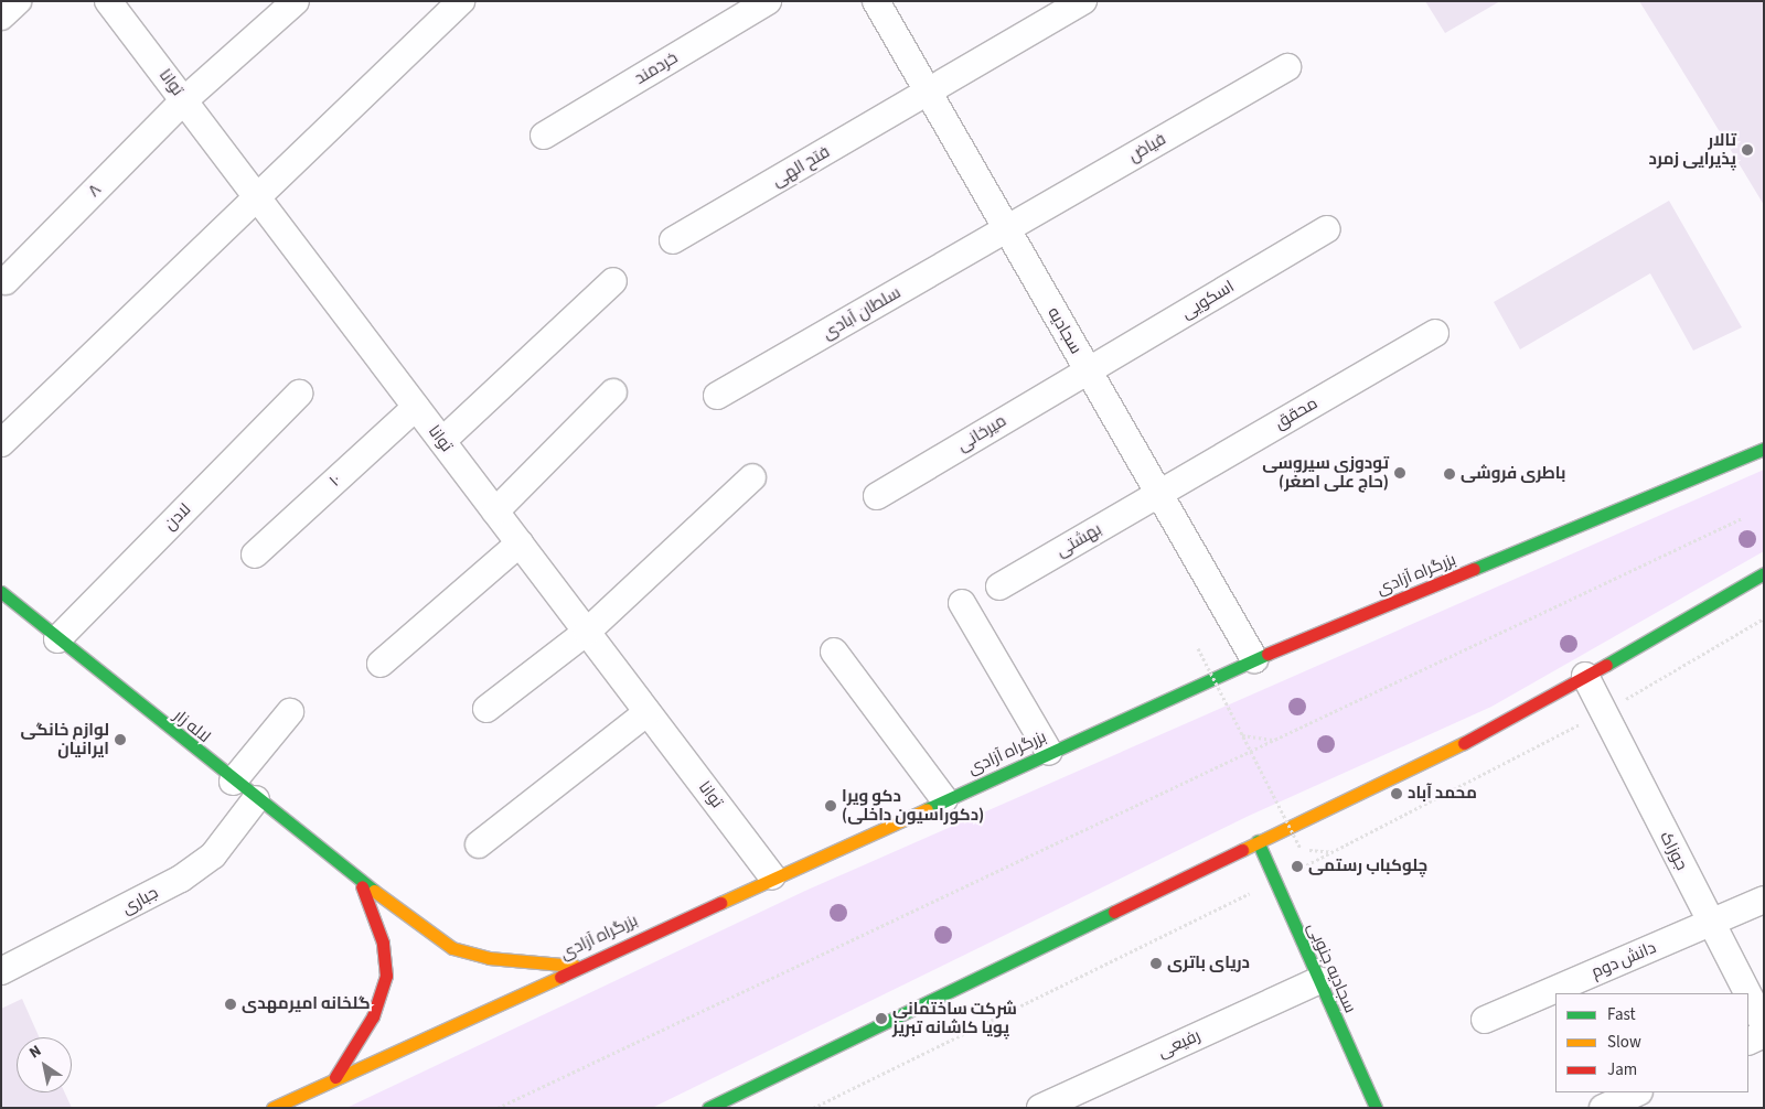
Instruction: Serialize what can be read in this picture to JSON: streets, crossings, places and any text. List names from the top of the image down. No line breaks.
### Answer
{"streets":{"main road":["بزرگراه آزادی","لاله زار","سجادیه جنوبی"],"street":["خردمند","توانا","فیاض","فتح الهی","۸","اسکویی","سلطان آبادی","سجادیه","محقق","میرخانی","۱۰","لادن","بهشتی","جوزاک","جباری","دانش دوم","رفیعی"]},"crossings":[["توانا","۸"],["توانا","۱۰"],["توانا","بزرگراه آزادی"],["فیاض","سلطان آبادی"],["فیاض","سجادیه"],["فتح الهی","سجادیه"],["اسکویی","سجادیه"],["اسکویی","میرخانی"],["سلطان آبادی","سجادیه"],["سجادیه","محقق"],["سجادیه","میرخانی"],["سجادیه","بهشتی"],["سجادیه","بزرگراه آزادی"],["محقق","بهشتی"],["لادن","لاله زار"],["بزرگراه آزادی","لاله زار"],["لاله زار","جباری"],["جوزاک","دانش دوم"],["سجادیه جنوبی","رفیعی"]],"places":["تالار پذیرایی زمرد","تودوزی سیروسی (حاج علی اصغر)","باطری فروشی","لوازم خانگی ایرانیان","محمد آباد","دکو ویرا (دکوراسیون داخلی)","چلوکباب رستمی","دریای باتری","گلخانه امیرمهدی","شرکت ساختمانی پویا کاشانه تبریز"],"legend":["Fast","Slow","Jam"],"north":"top left"}
